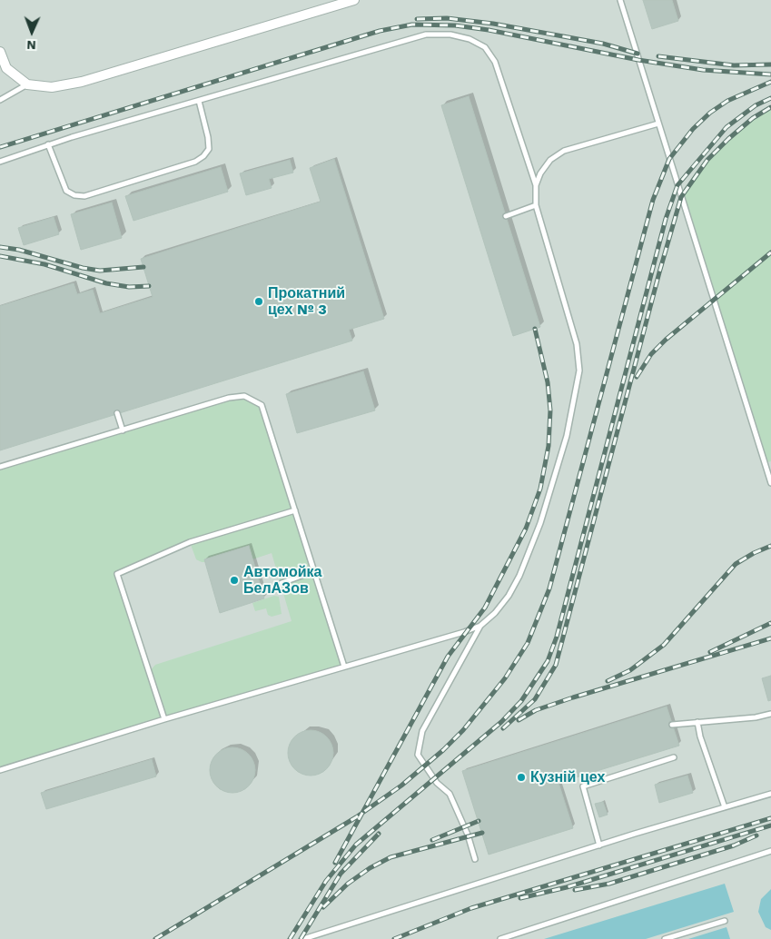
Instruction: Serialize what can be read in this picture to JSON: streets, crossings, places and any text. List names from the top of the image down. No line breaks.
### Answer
{"places":["Прокатний цех № 3","Автомойка БелАЗов","Кузній цех"],"north":"bottom"}
